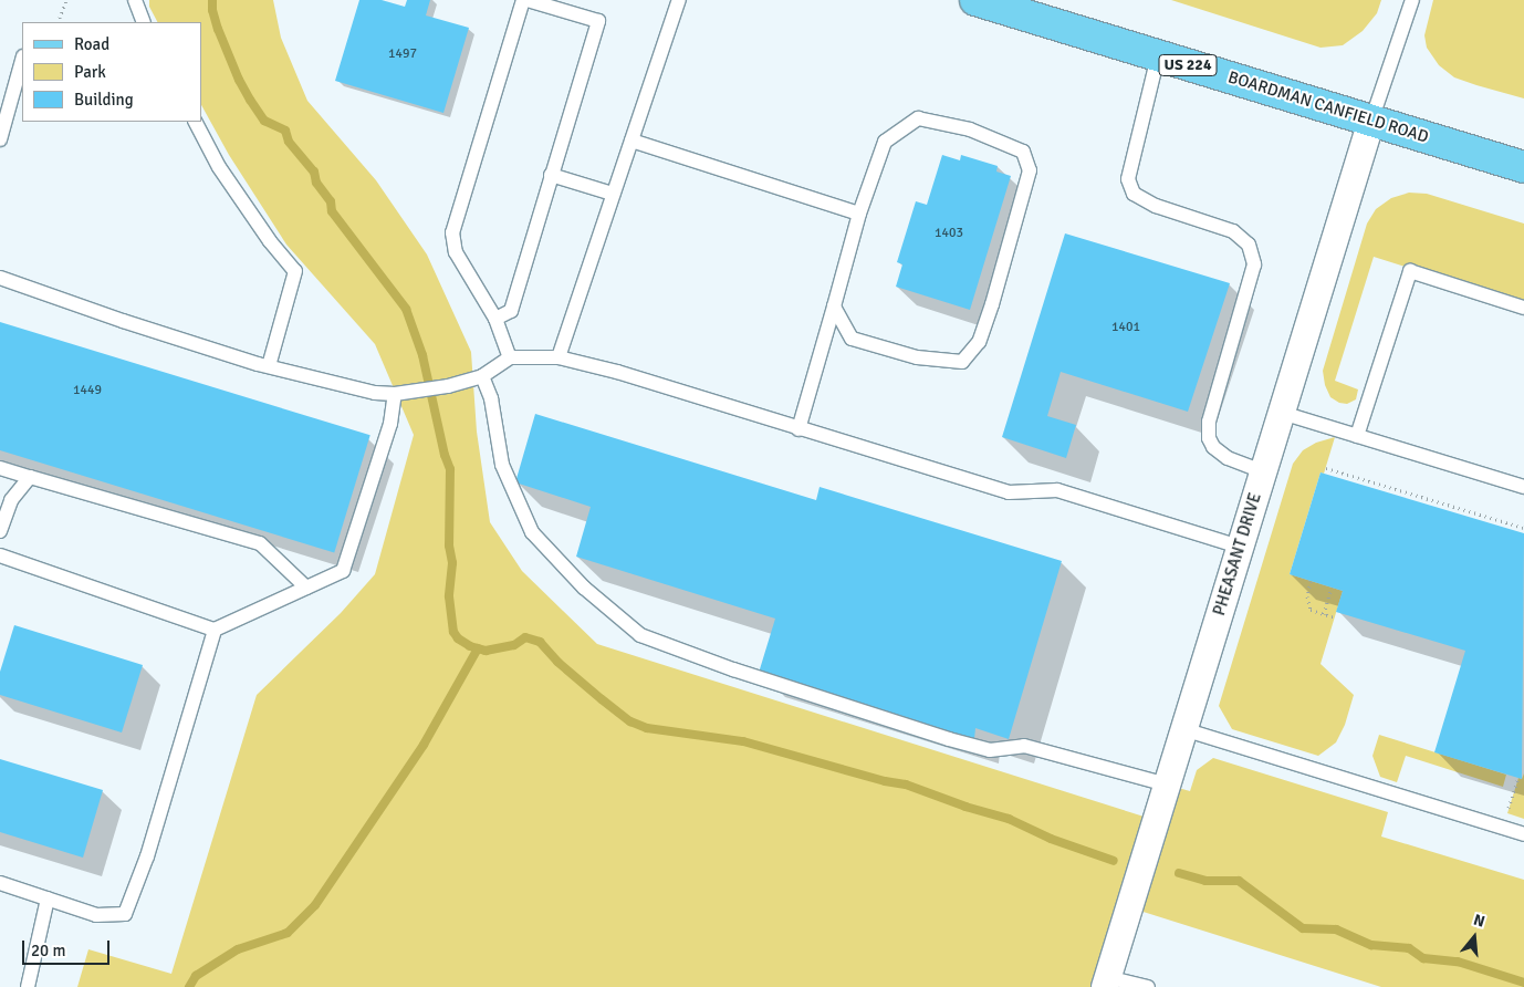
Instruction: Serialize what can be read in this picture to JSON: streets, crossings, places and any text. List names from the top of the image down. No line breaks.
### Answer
{"streets":{"main road":["US 224","BOARDMAN CANFIELD ROAD"],"street":["PHEASANT DRIVE"]},"crossings":[["BOARDMAN CANFIELD ROAD","PHEASANT DRIVE"]],"house_numbers":["1497","1403","1401","1449"],"legend":["Road","Park","Building"],"scale_bar":"20 m","north":"top"}
